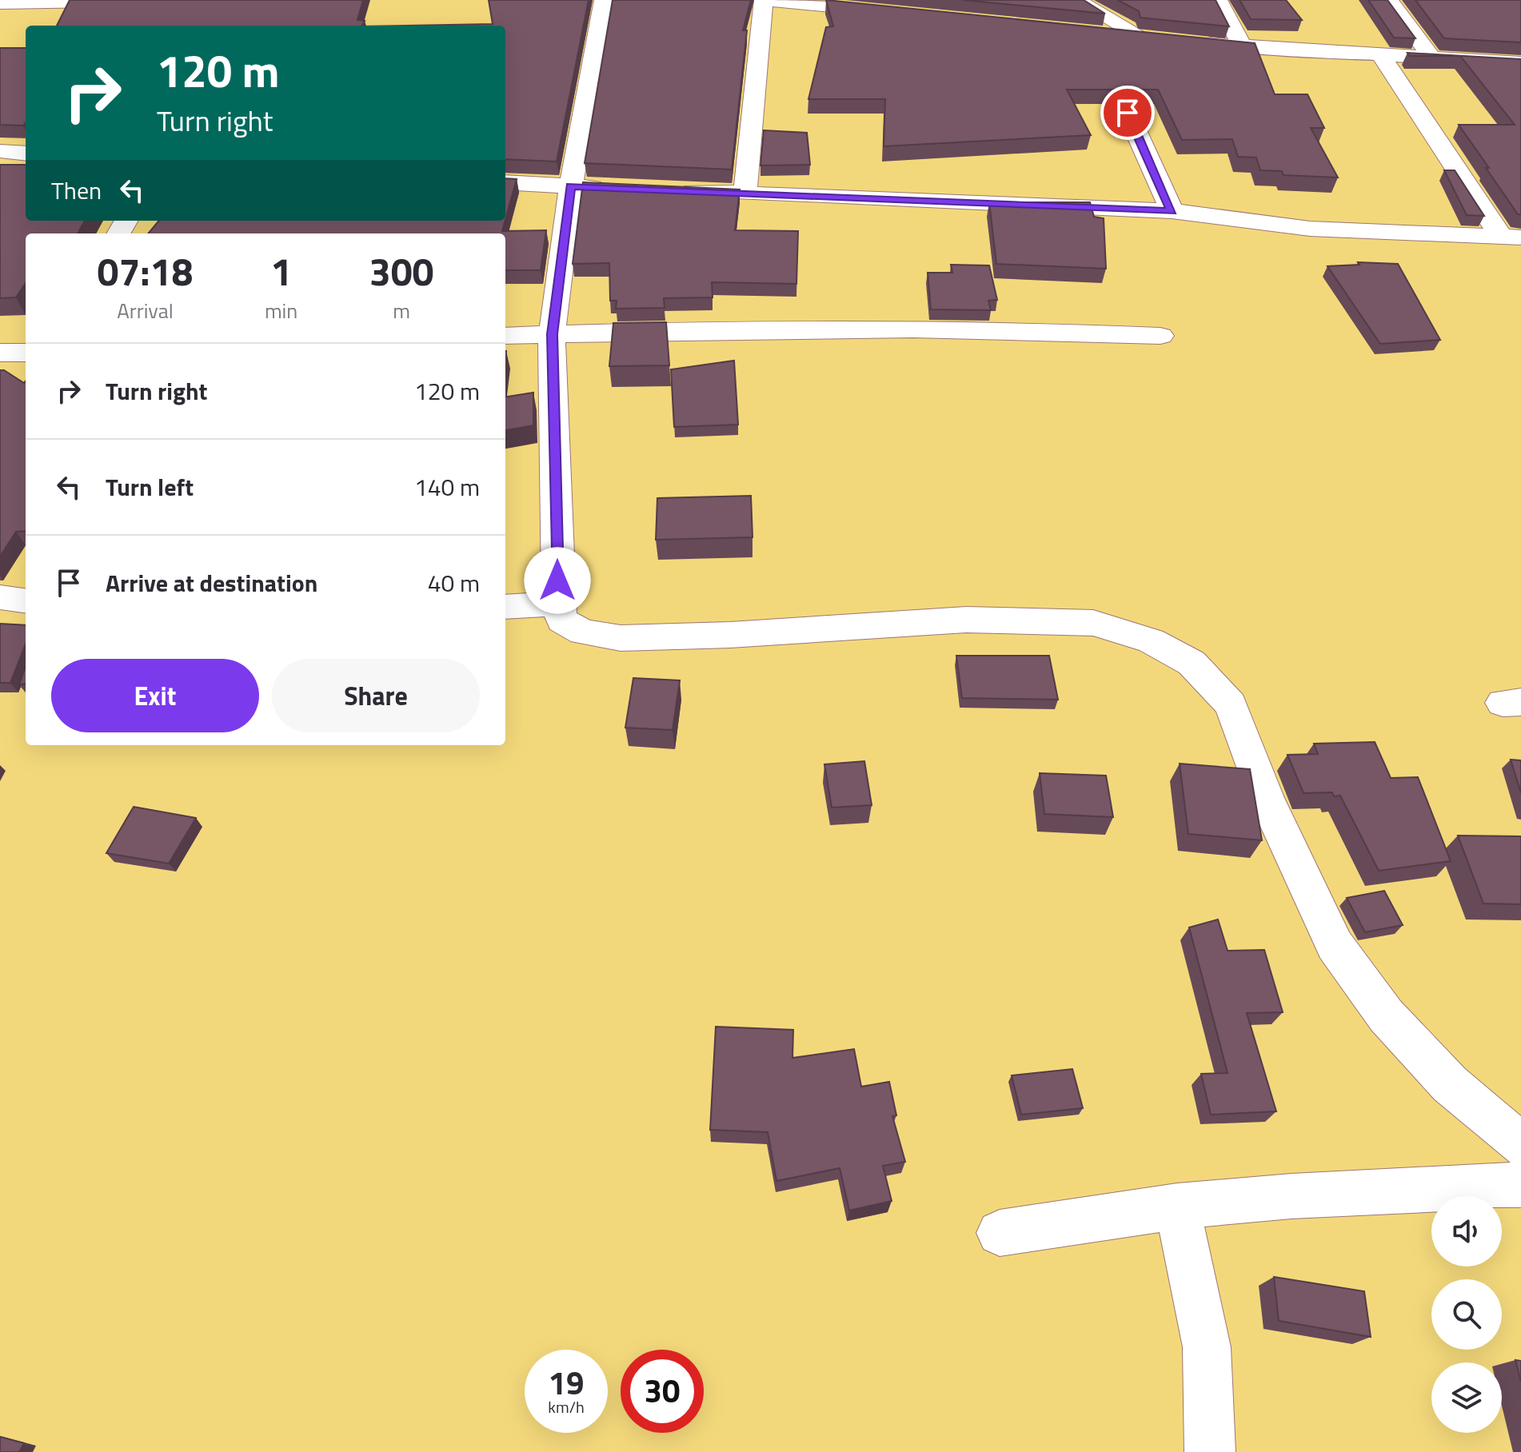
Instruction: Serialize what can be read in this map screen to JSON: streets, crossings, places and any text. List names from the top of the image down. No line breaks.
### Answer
{"page":{"turn":["120 m","Turn right"],"then":"Then","eta":["07:18","Arrival","1","min","300","m"],"list":[{"name":"Turn right","value":"120 m"},{"name":"Turn left","value":"140 m"},{"name":"Arrive at destination","value":"40 m"}],"buttons":["Exit","Share"],"speed":"19 km/h","limit":"30"}}
